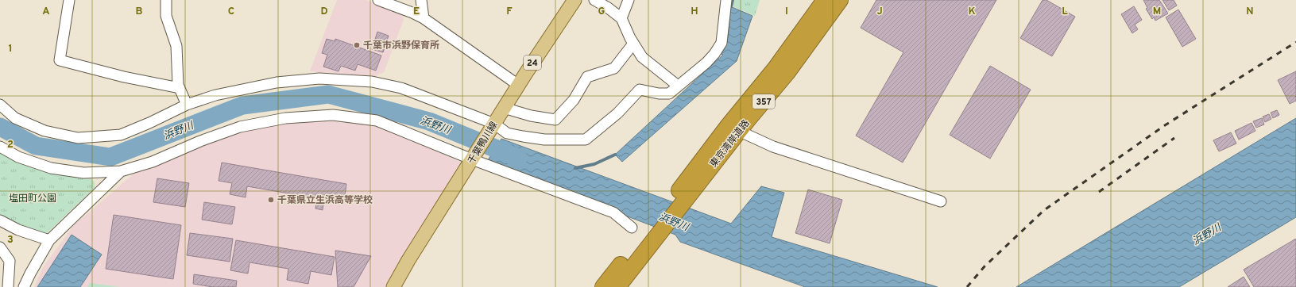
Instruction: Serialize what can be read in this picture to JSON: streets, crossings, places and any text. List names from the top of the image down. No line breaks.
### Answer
{"streets":{"highway":["357","東京湾岸道路"],"main road":["24","千葉鴨川線"]},"water":["浜野川"],"parks":["塩田町公園"],"places":["千葉市浜野保育所","千葉県立生浜高等学校"],"grid":{"columns":["A","B","C","D","E","F","G","H","I","J","K","L","M","N"],"rows":["1","2","3"]}}
